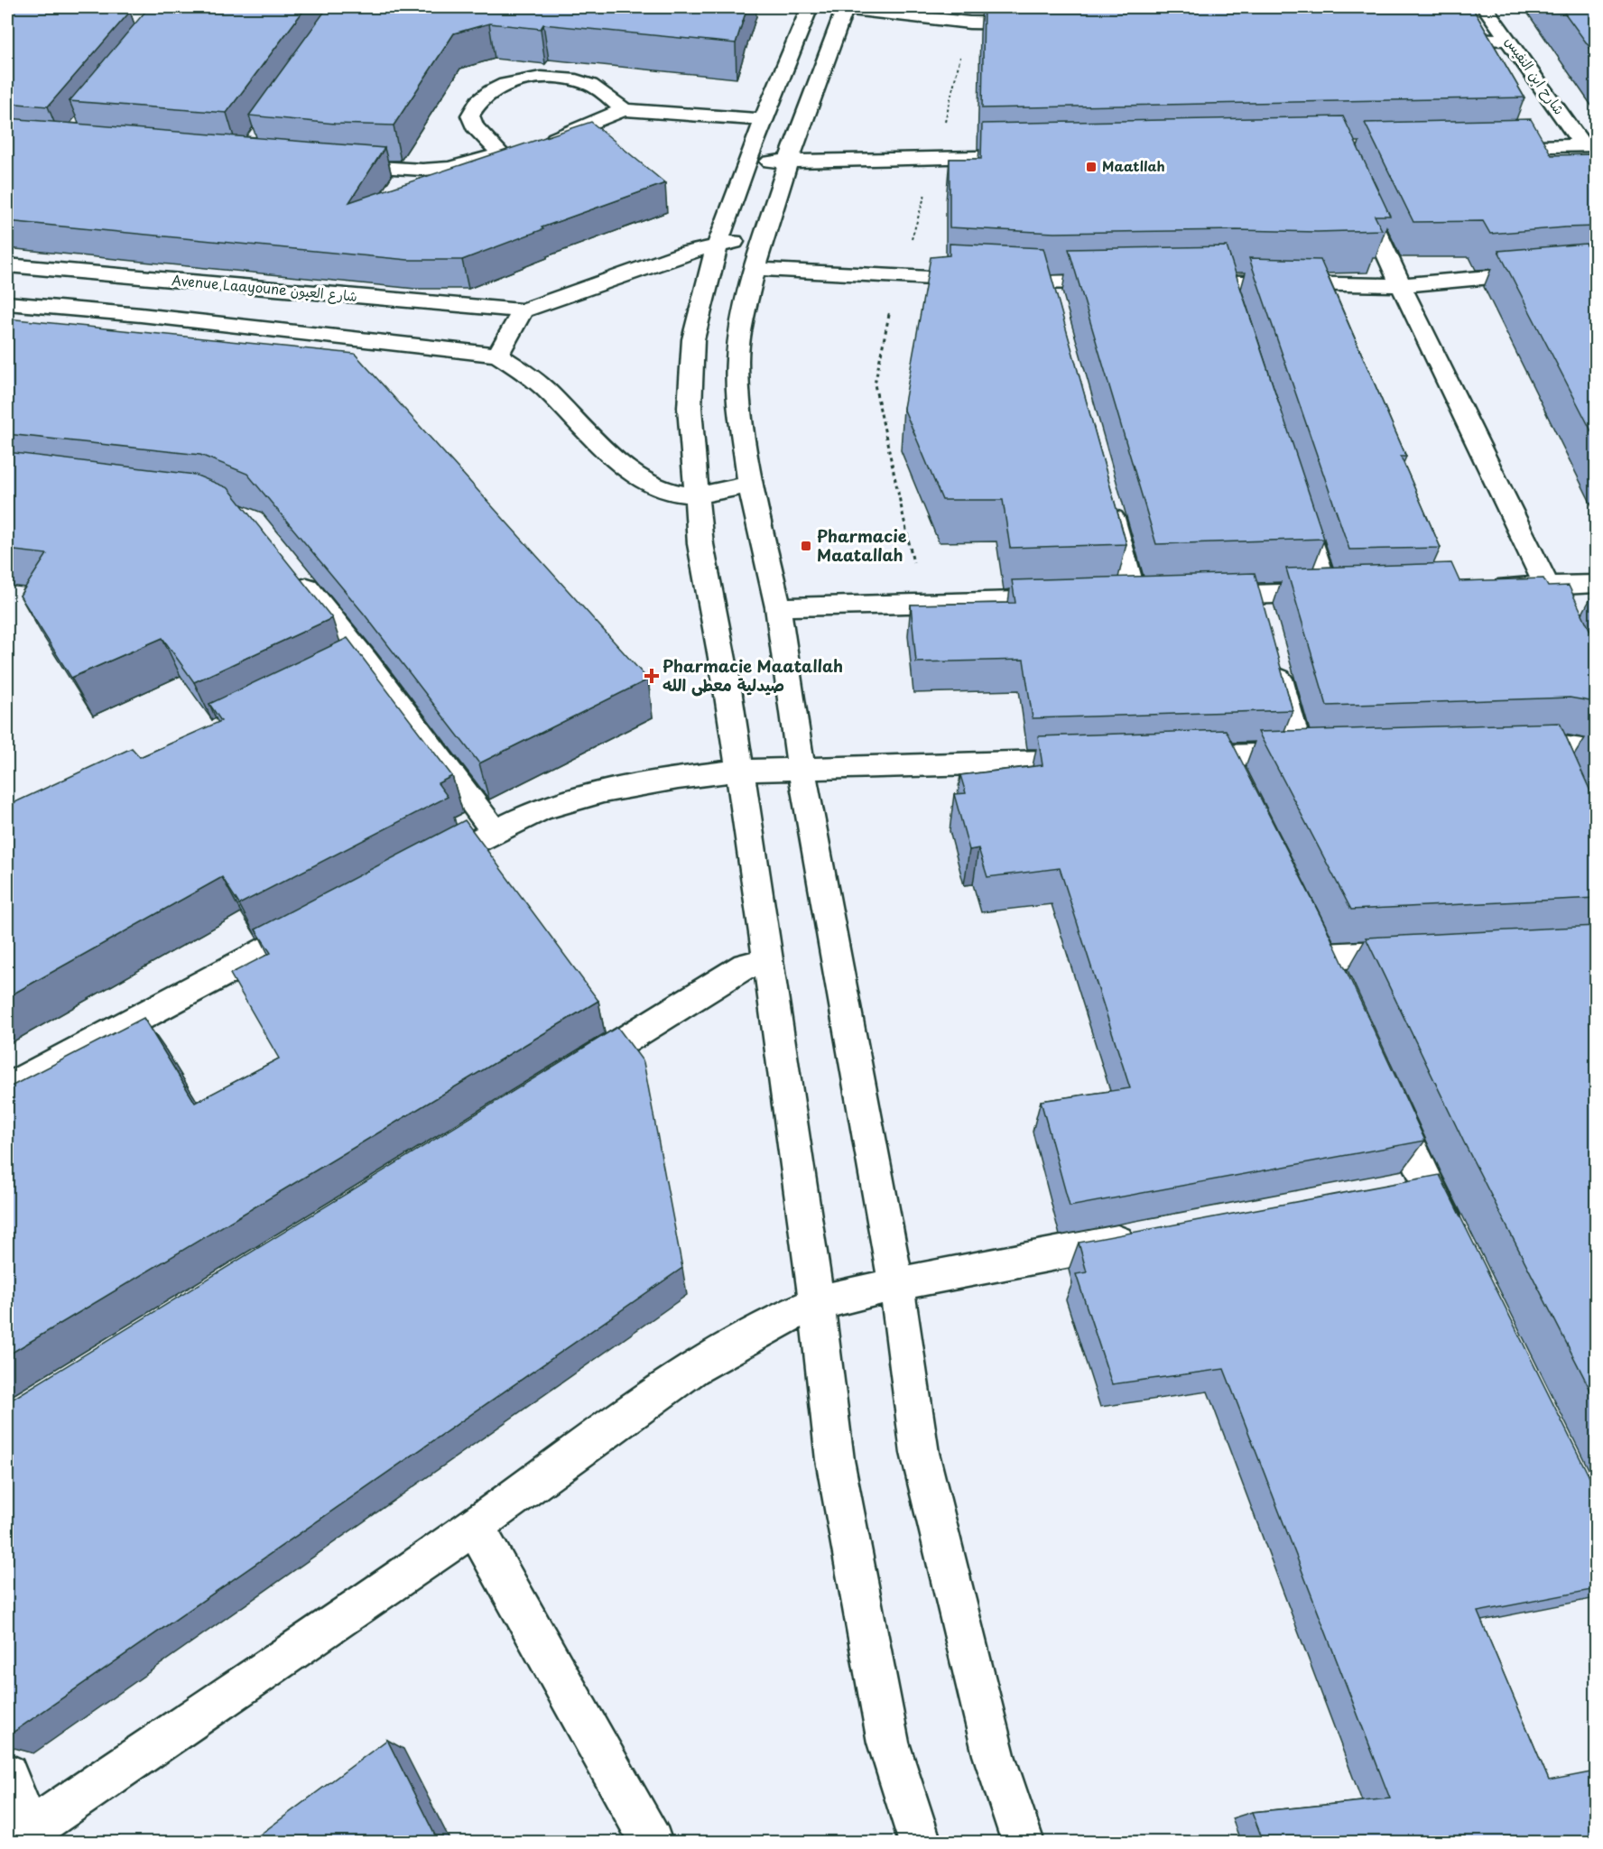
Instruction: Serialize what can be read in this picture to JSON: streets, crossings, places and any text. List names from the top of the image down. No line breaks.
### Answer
{"streets":{"street":["شارح ابن النفيس","Avenue Laayoune شارع العيون"]},"places":{"transit":["Maatllah","Pharmacie Maatallah"],"health":["Pharmacie Maatallah صيدلية معطى الله"]}}
